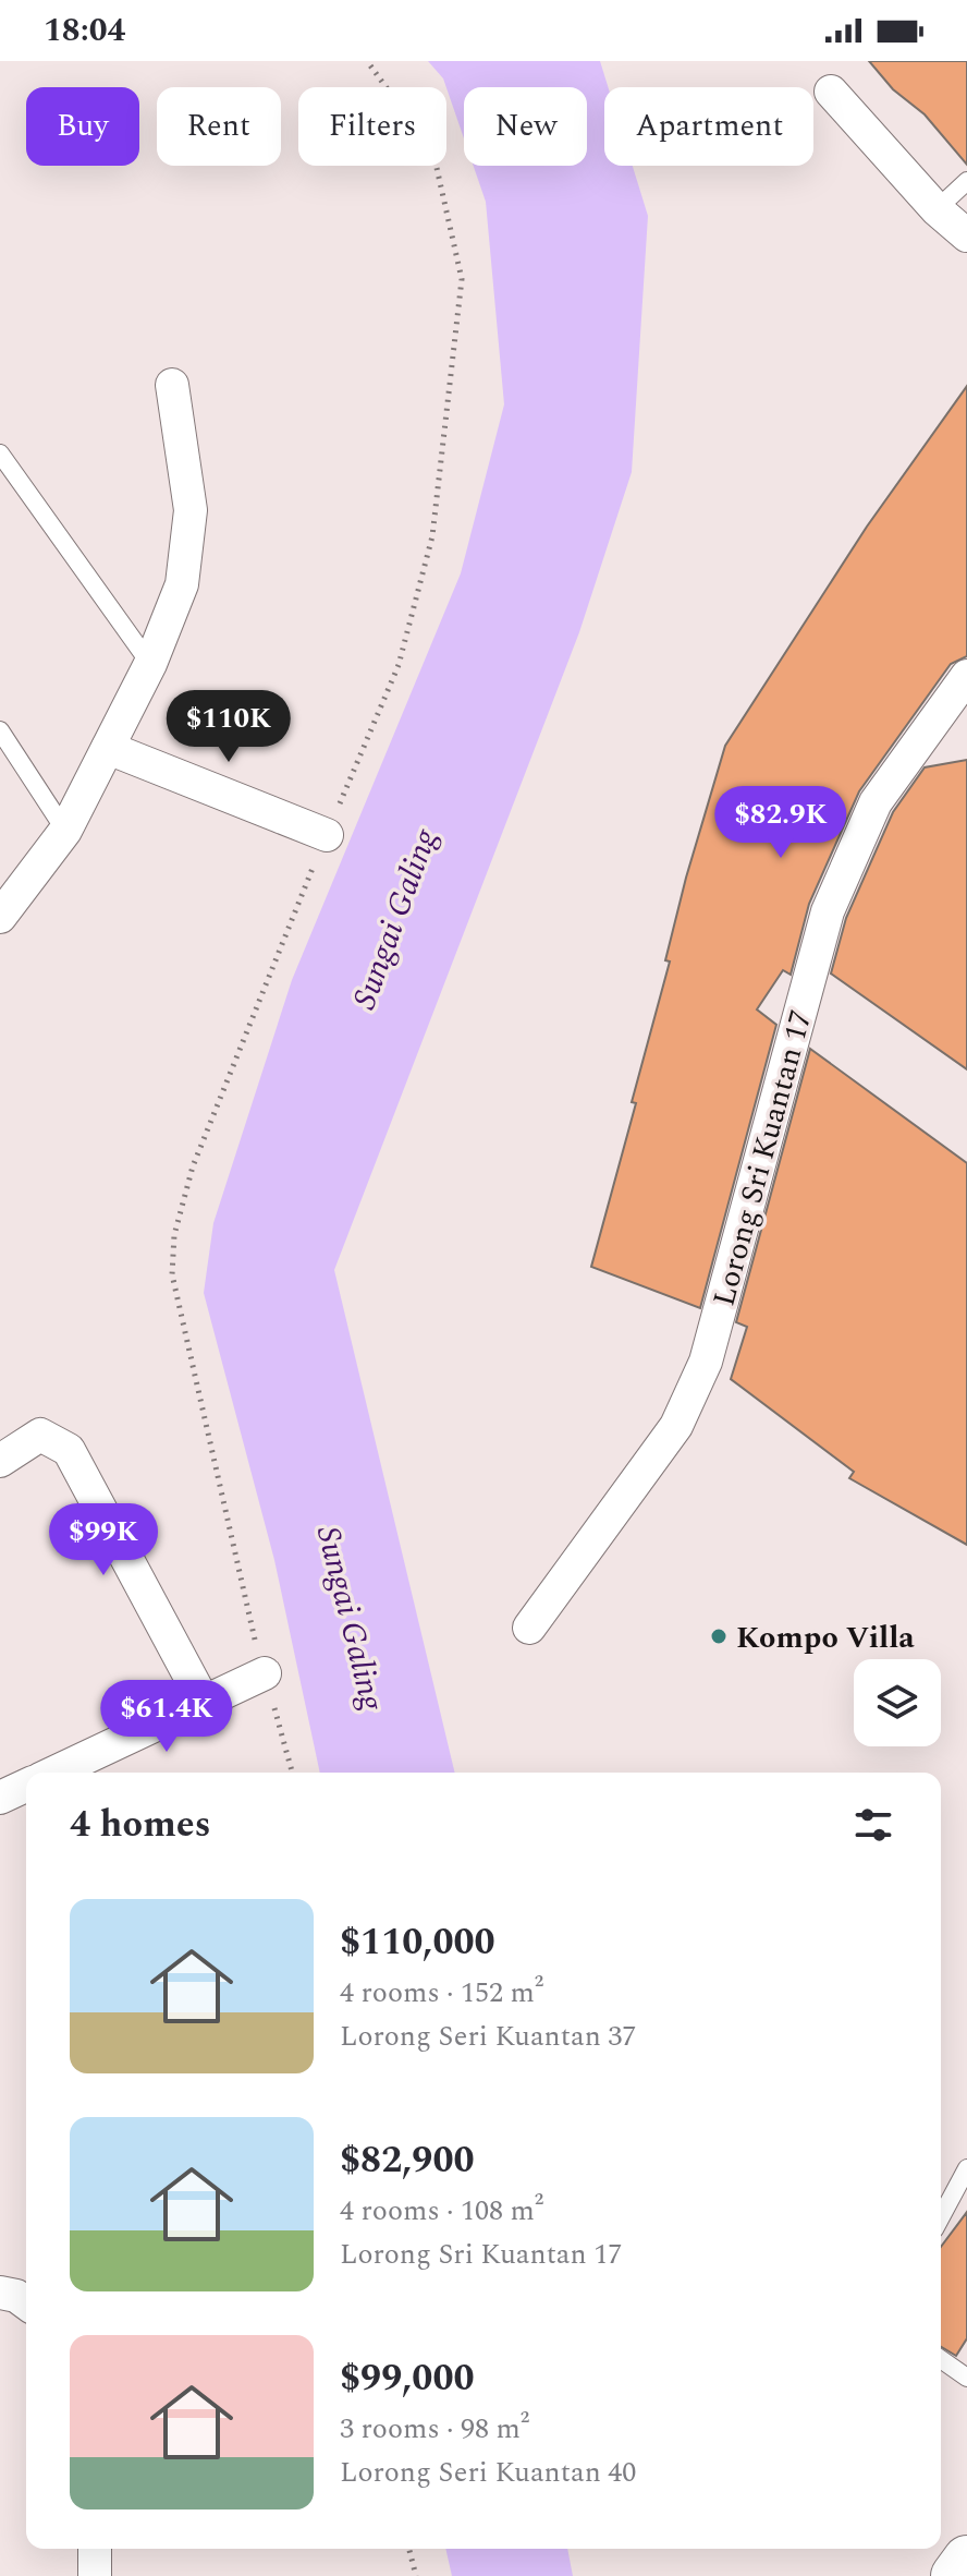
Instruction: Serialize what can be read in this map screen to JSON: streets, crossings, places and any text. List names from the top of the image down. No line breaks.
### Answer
{"streets":{"street":["Lorong Sri Kuantan 17"]},"water":["Sungai Galing"],"places":["Kompo Villa"],"page":{"status":"18:04","chip":["Buy","Rent","Filters","New","Apartment"],"price":["$110K","$82.9K","$99K","$61.4K"],"heading":"4 homes","list":[{"name":"$110,000","note":"4 rooms · 152 m² · Lorong Seri Kuantan 37"},{"name":"$82,900","note":"4 rooms · 108 m² · Lorong Sri Kuantan 17"},{"name":"$99,000","note":"3 rooms · 98 m² · Lorong Seri Kuantan 40"}]}}
